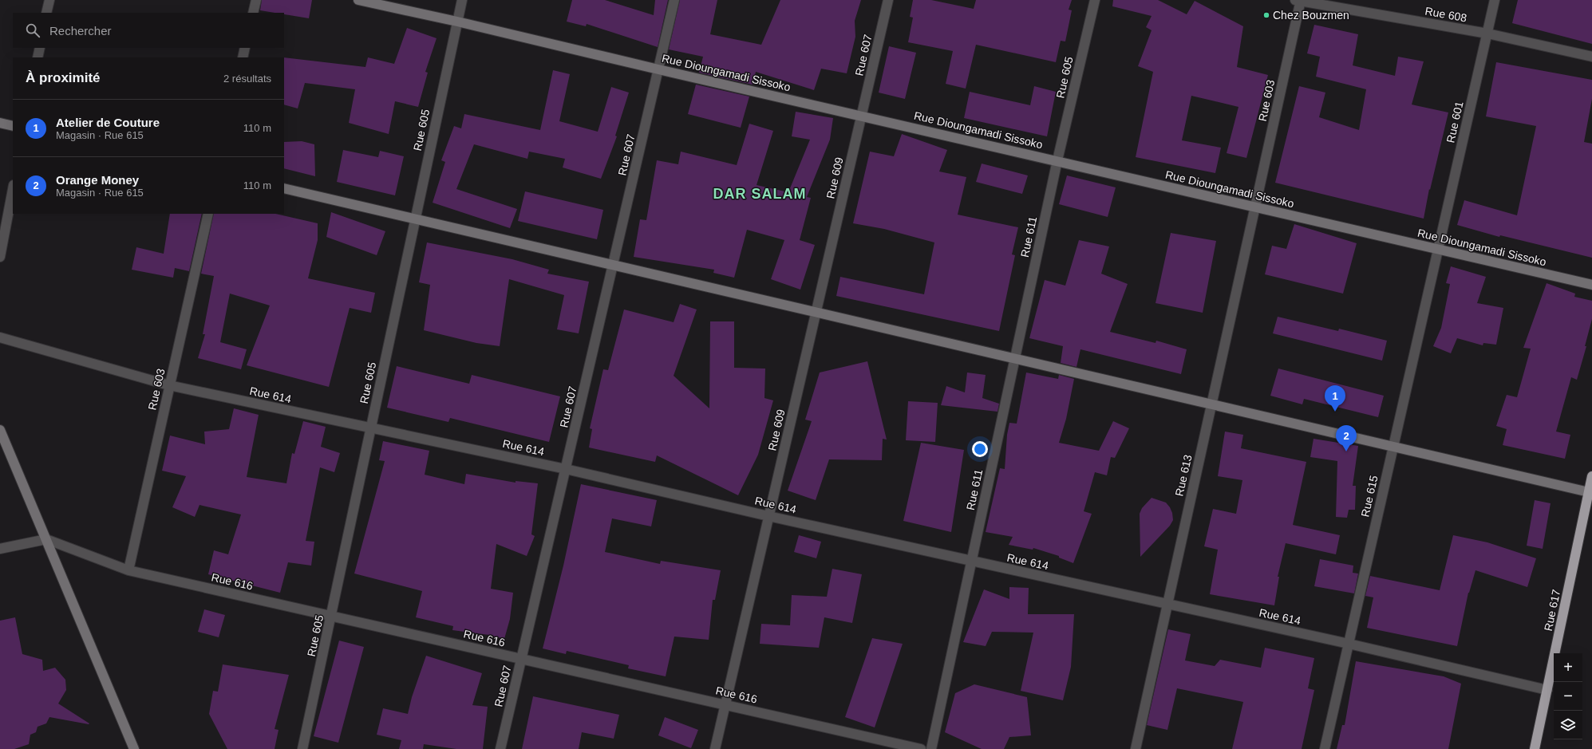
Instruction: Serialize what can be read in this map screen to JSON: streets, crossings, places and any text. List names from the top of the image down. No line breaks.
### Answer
{"streets":{"highway":["Rue 617"],"street":["Rue 608","Rue 607","Rue Dioungamadi Sissoko","Rue 605","Rue 603","Rue 601","Rue 609","Rue 611","Rue 614","Rue 613","Rue 615","Rue 616"]},"crossings":[["Rue 608","Rue 603"],["Rue 608","Rue 601"],["Rue 607","Rue Dioungamadi Sissoko"],["Rue 607","Rue 609"],["Rue 607","Rue 614"],["Rue 607","Rue 616"],["Rue Dioungamadi Sissoko","Rue 605"],["Rue Dioungamadi Sissoko","Rue 603"],["Rue Dioungamadi Sissoko","Rue 601"],["Rue Dioungamadi Sissoko","Rue 609"],["Rue Dioungamadi Sissoko","Rue 611"],["Rue Dioungamadi Sissoko","Rue 613"],["Rue Dioungamadi Sissoko","Rue 615"],["Rue 605","Rue 611"],["Rue 605","Rue 614"],["Rue 605","Rue 616"],["Rue 603","Rue 614"],["Rue 603","Rue 613"],["Rue 603","Rue 616"],["Rue 601","Rue 615"],["Rue 609","Rue 614"],["Rue 609","Rue 616"],["Rue 611","Rue 614"],["Rue 614","Rue 613"],["Rue 614","Rue 615"],["Rue 614","Rue 617"]],"districts":["DAR SALAM"],"places":["Chez Bouzmen"],"page":{"search":"Rechercher","heading":["À proximité","2 résultats"],"list":[{"mark":"1","name":"Atelier de Couture","note":"Magasin · Rue 615","value":"110 m"},{"mark":"2","name":"Orange Money","note":"Magasin · Rue 615","value":"110 m"}],"pins":["1","2"],"map_buttons":["+","−"]}}
